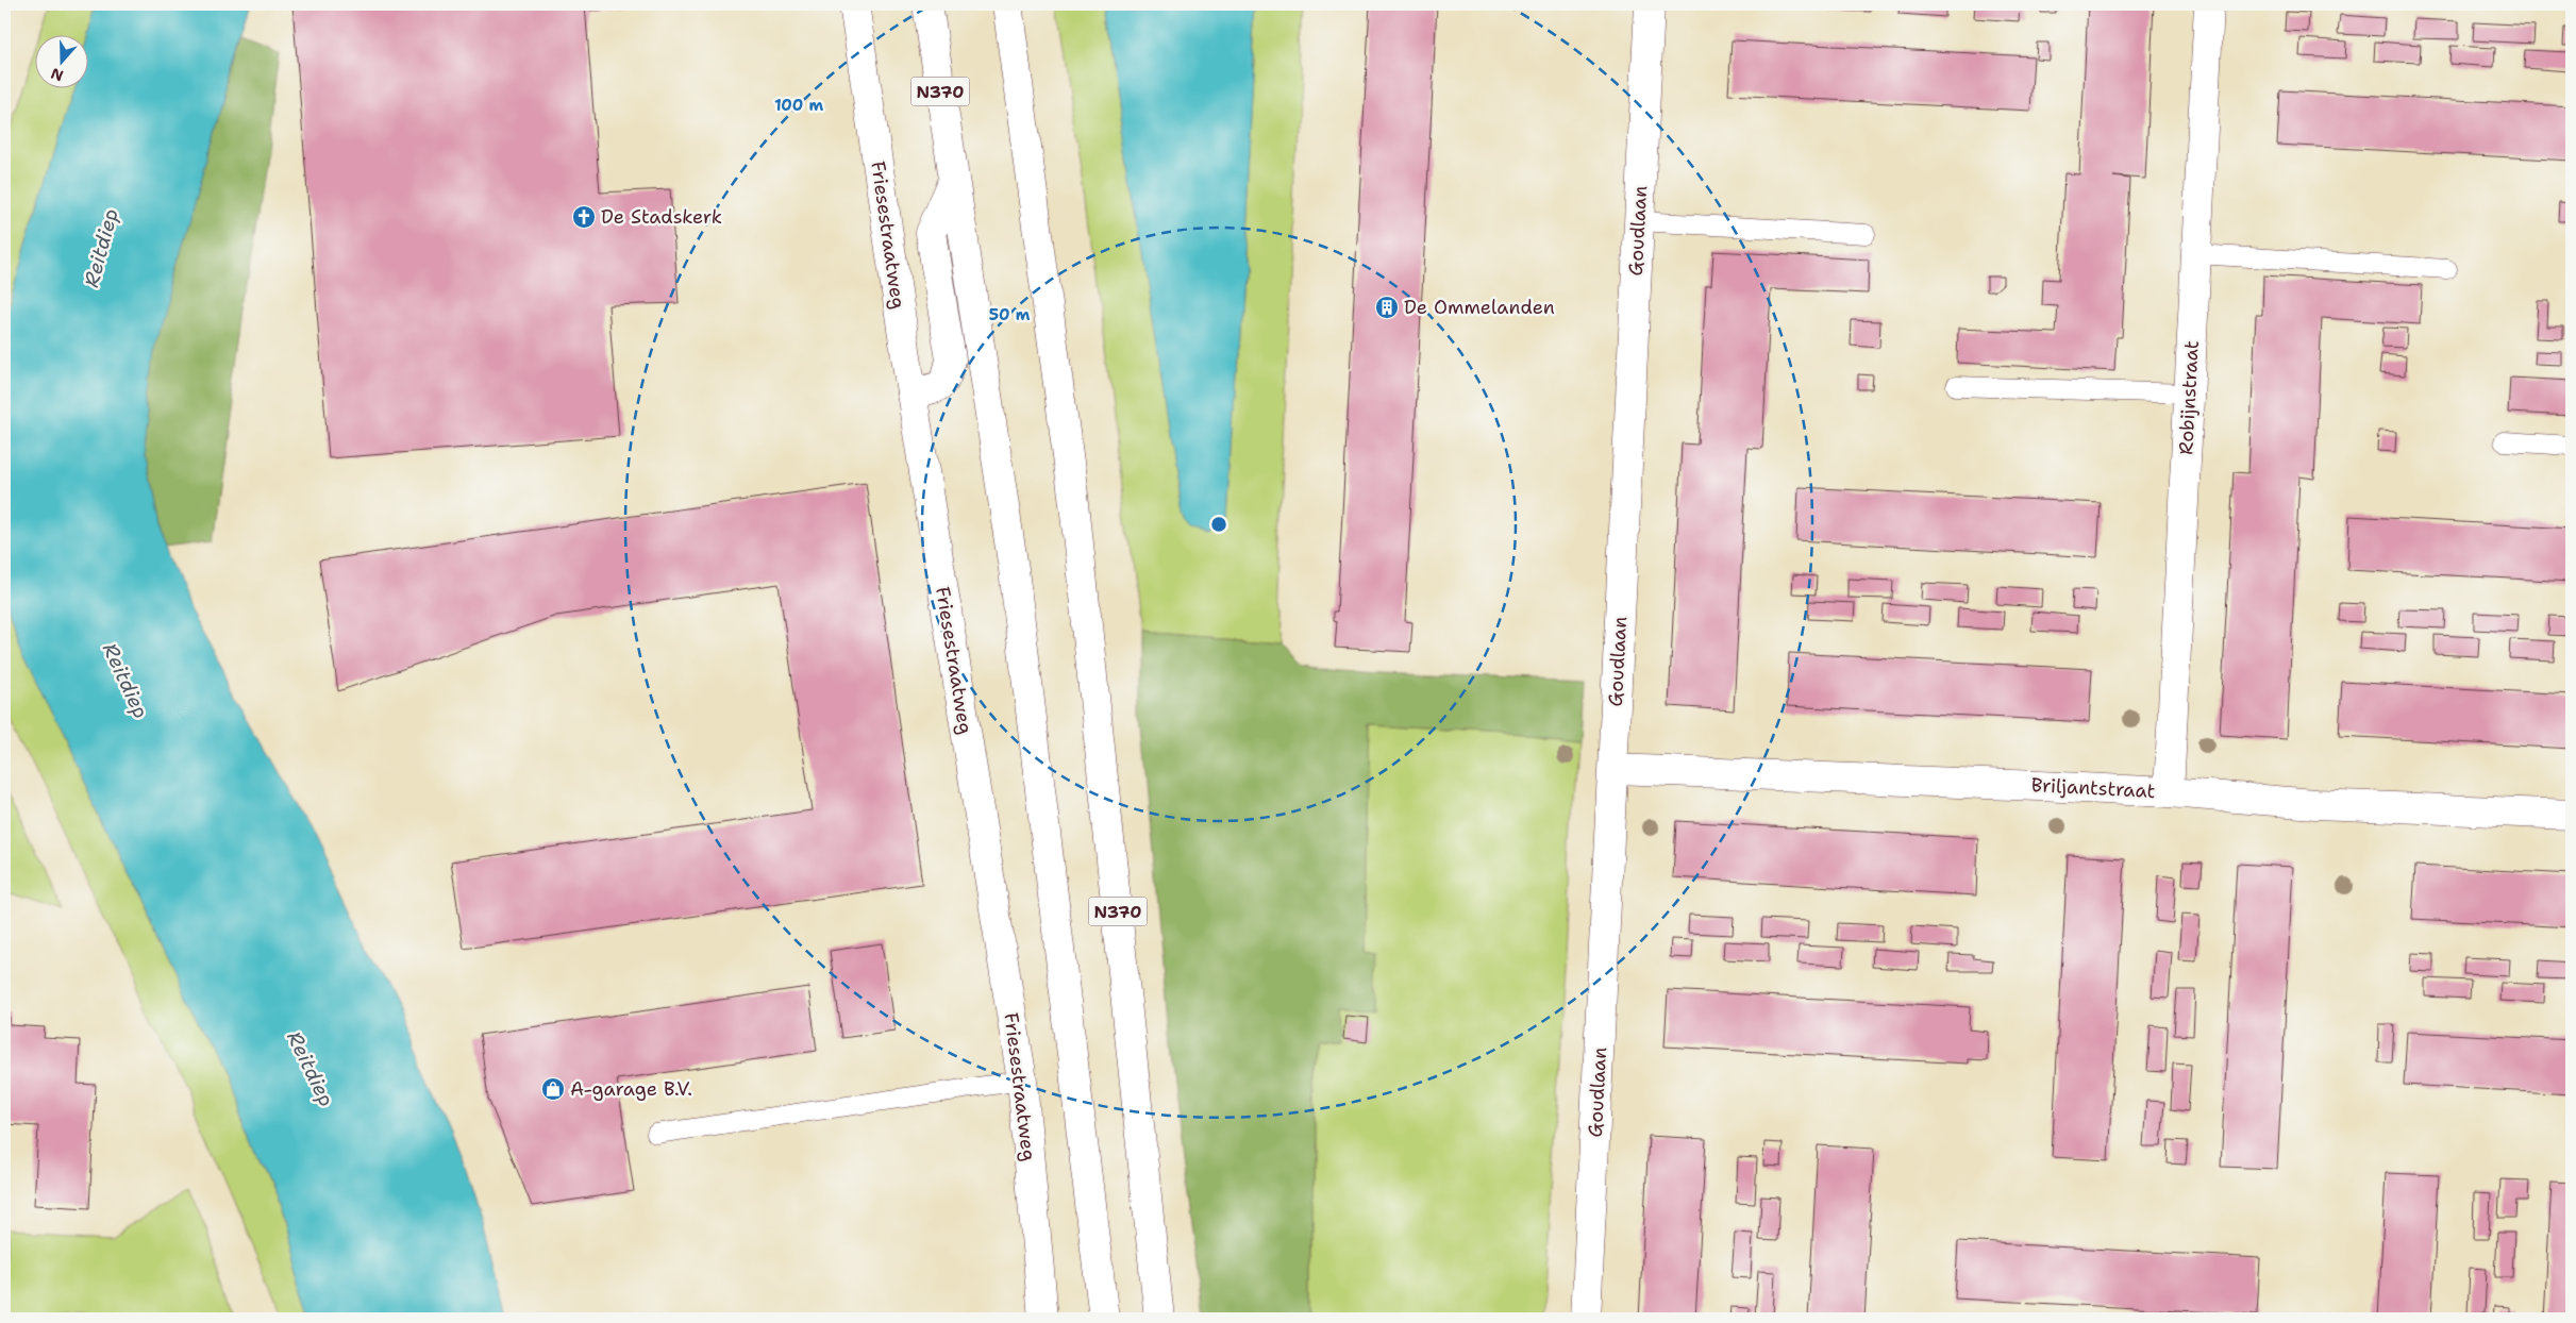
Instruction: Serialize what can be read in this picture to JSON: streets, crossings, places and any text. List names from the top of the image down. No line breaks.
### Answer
{"streets":{"main road":["N370","Goudlaan","Friesestraatweg","Robijnstraat","Briljantstraat"]},"crossings":[["Goudlaan","Briljantstraat"],["Robijnstraat","Briljantstraat"]],"water":["Reitdiep"],"places":{"church":["De Stadskerk"],"building":["De Ommelanden"],"shop":["A-garage B.V."]},"north":"bottom","rings":["100 m","50 m"]}
